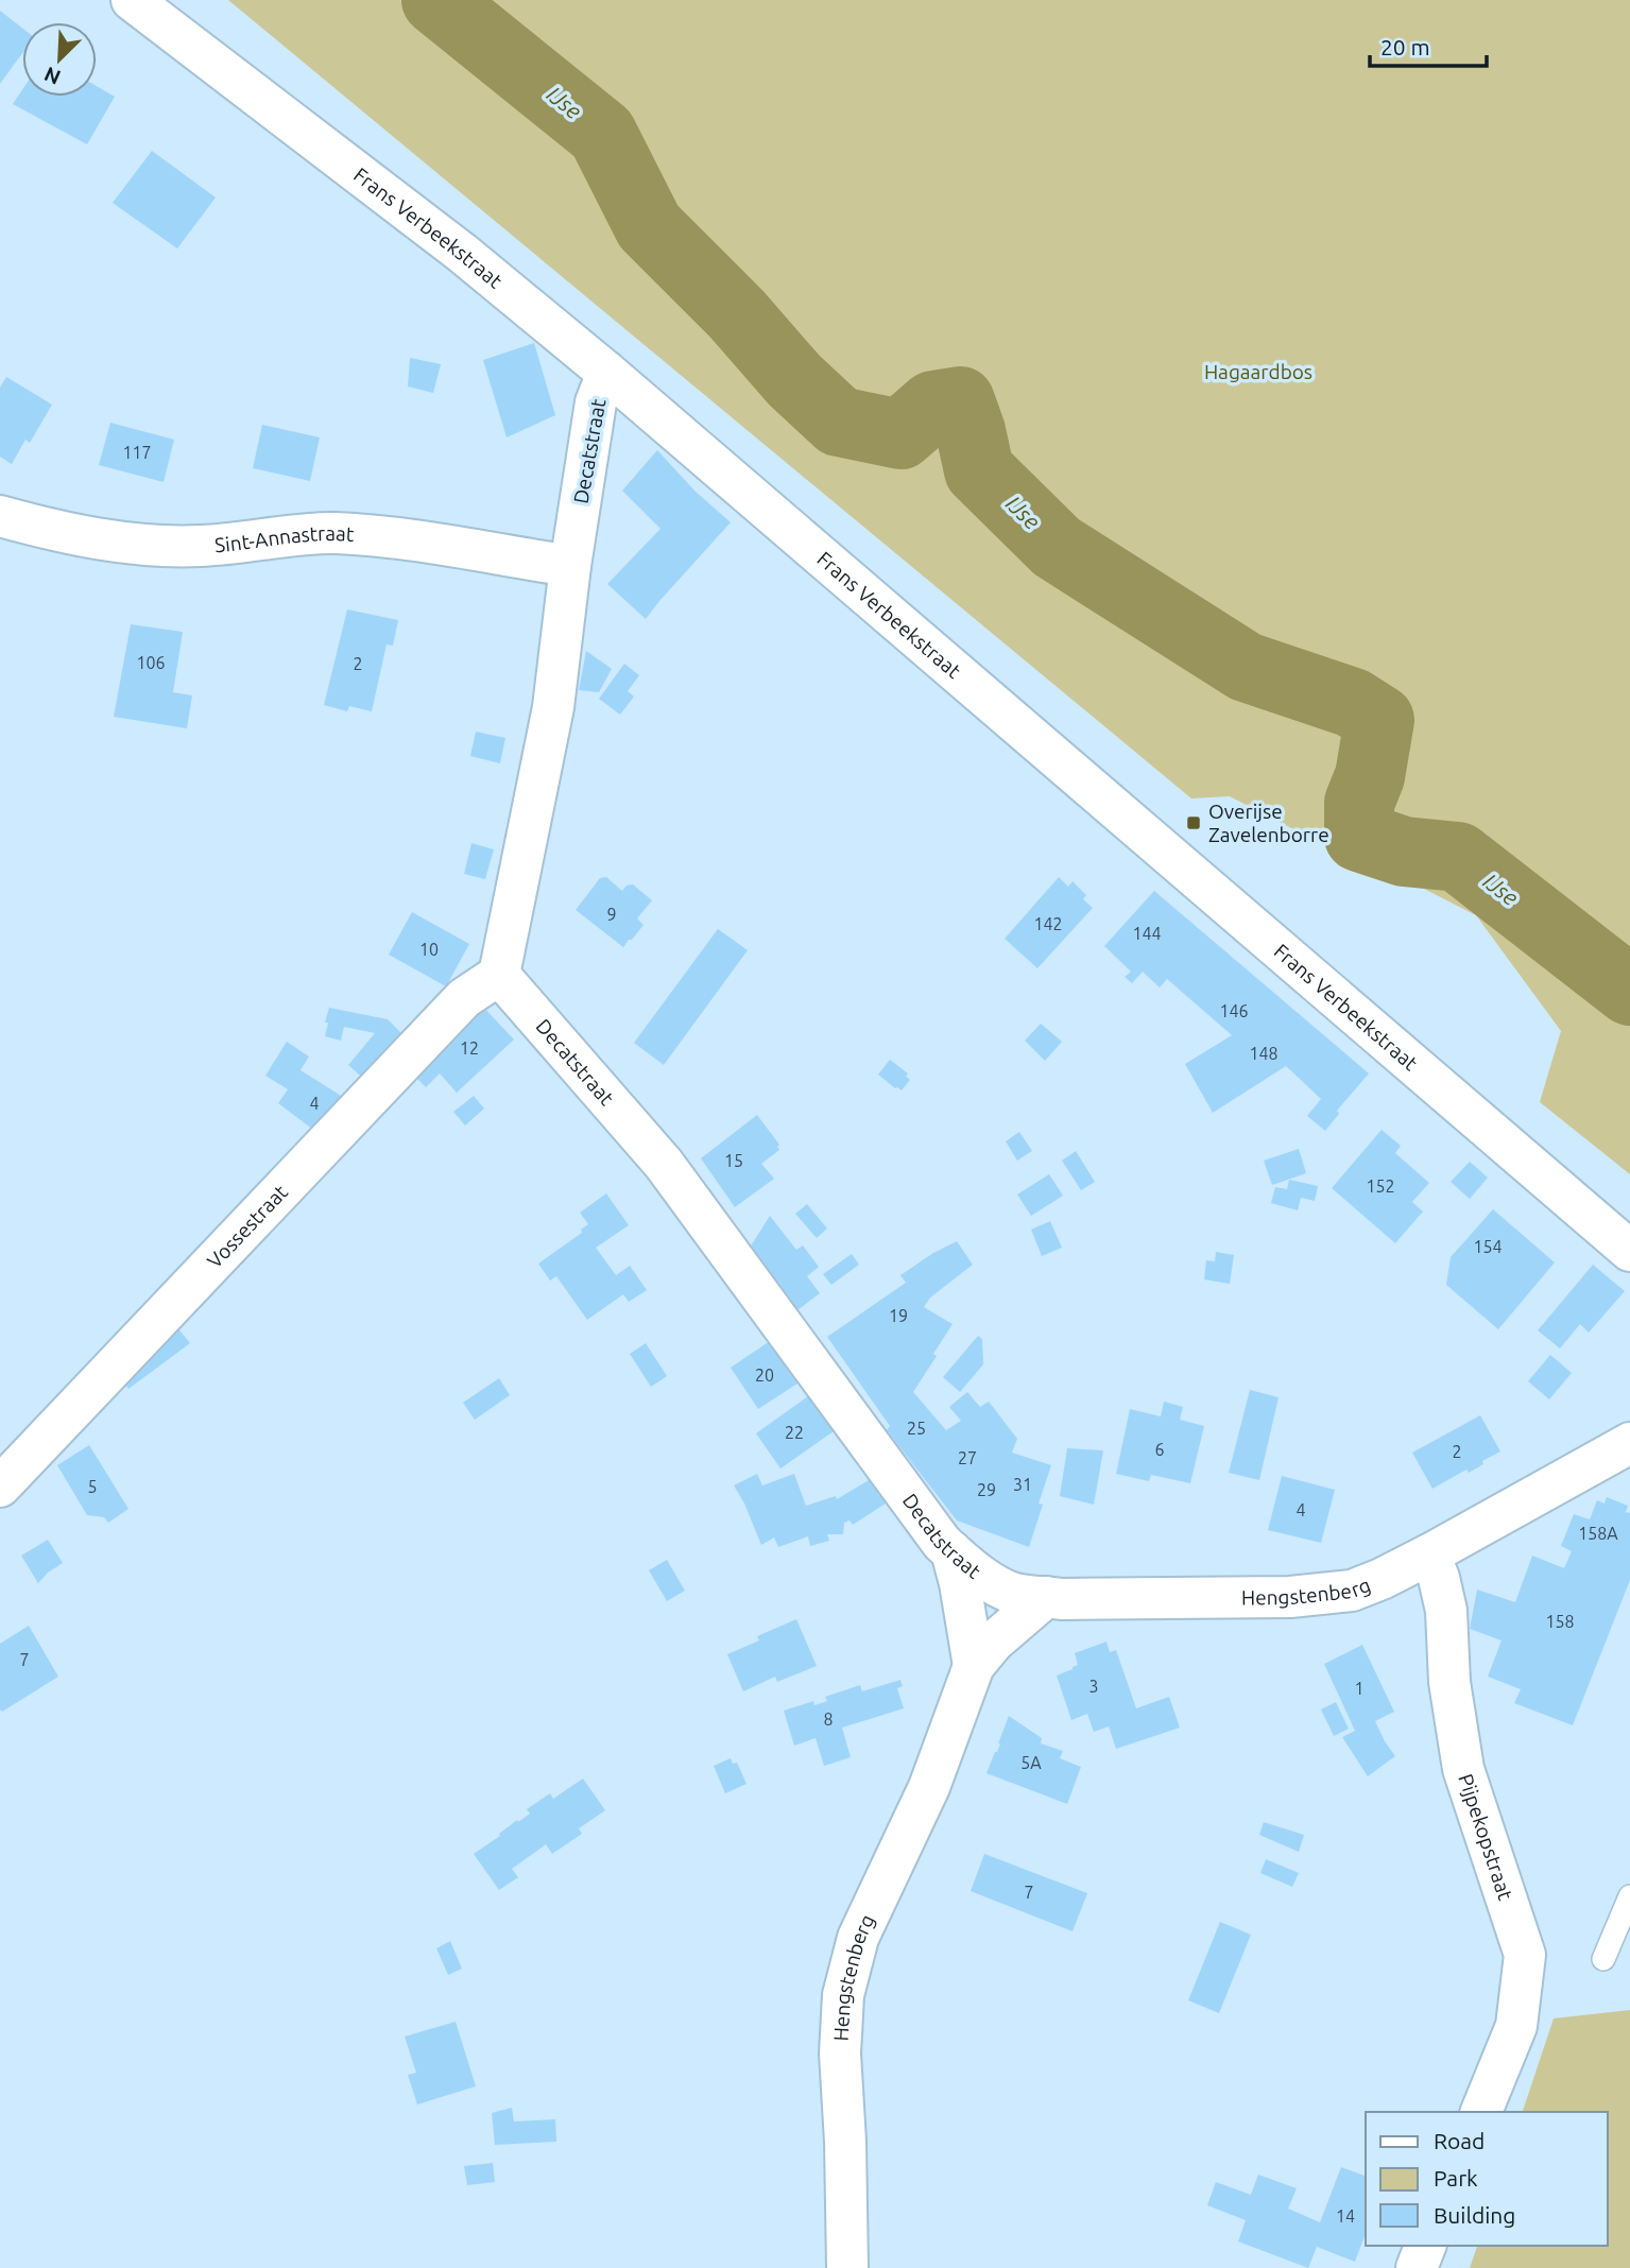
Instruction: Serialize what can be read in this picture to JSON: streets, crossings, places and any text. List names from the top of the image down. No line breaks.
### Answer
{"streets":{"street":["Frans Verbeekstraat","Decatstraat","Sint-Annastraat","Vossestraat","Hengstenberg","Pijpekopstraat"]},"crossings":[["Frans Verbeekstraat","Decatstraat"],["Decatstraat","Sint-Annastraat"],["Decatstraat","Vossestraat"],["Decatstraat","Hengstenberg"],["Hengstenberg","Pijpekopstraat"]],"water":["IJse"],"parks":["Hagaardbos"],"places":{"transit":["Overijse Zavelenborre"]},"house_numbers":["117","106","2","9","142","144","10","146","12","148","4","15","152","154","19","20","25","22","6","2","27","31","5","29","4","158A","158","7","3","1","8","5A","7","14"],"legend":["Road","Park","Building"],"scale_bar":"20 m","north":"bottom left"}
